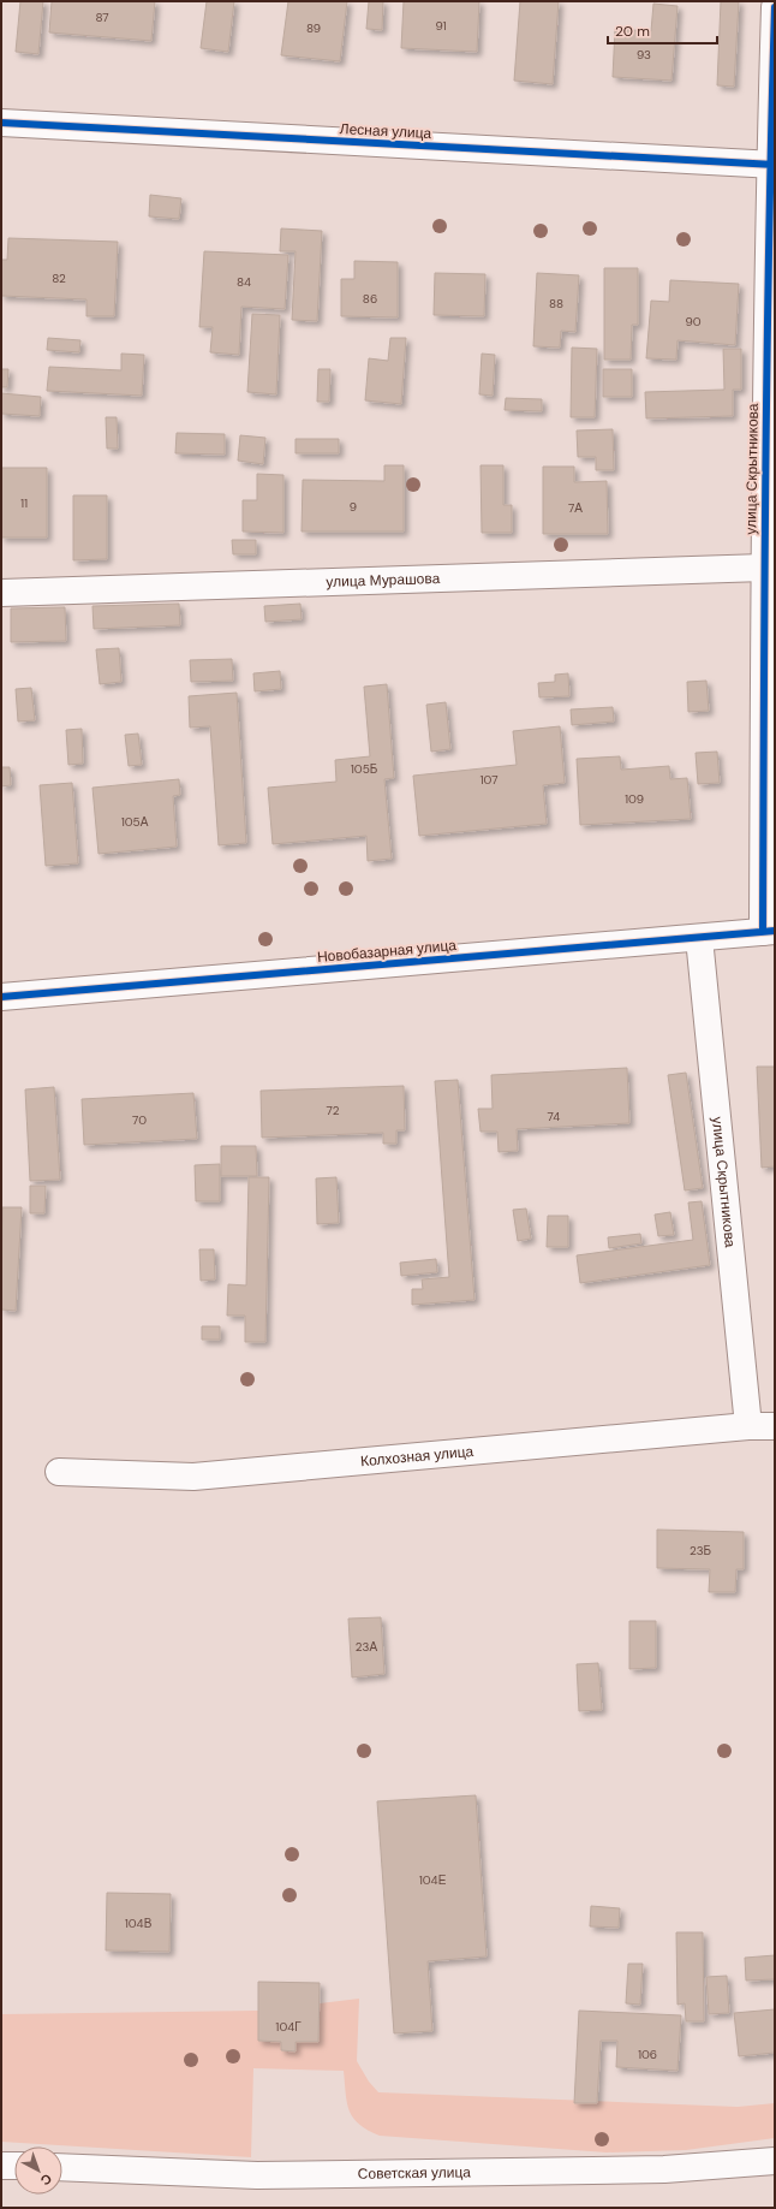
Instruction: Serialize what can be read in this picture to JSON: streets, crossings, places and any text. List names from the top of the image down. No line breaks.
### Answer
{"streets":{"street":["Лесная улица","улица Скрытникова","улица Мурашова","Новобазарная улица","Колхозная улица","Советская улица"]},"crossings":[["Лесная улица","улица Скрытникова"],["улица Скрытникова","улица Мурашова"],["улица Скрытникова","Новобазарная улица"],["улица Скрытникова","Колхозная улица"]],"house_numbers":["87","91","89","93","82","84","86","88","90","11","9","7А","105Б","107","109","105А","72","74","70","23Б","23А","104Е","104В","104Г","106"],"scale_bar":"20 m","north":"bottom right"}
